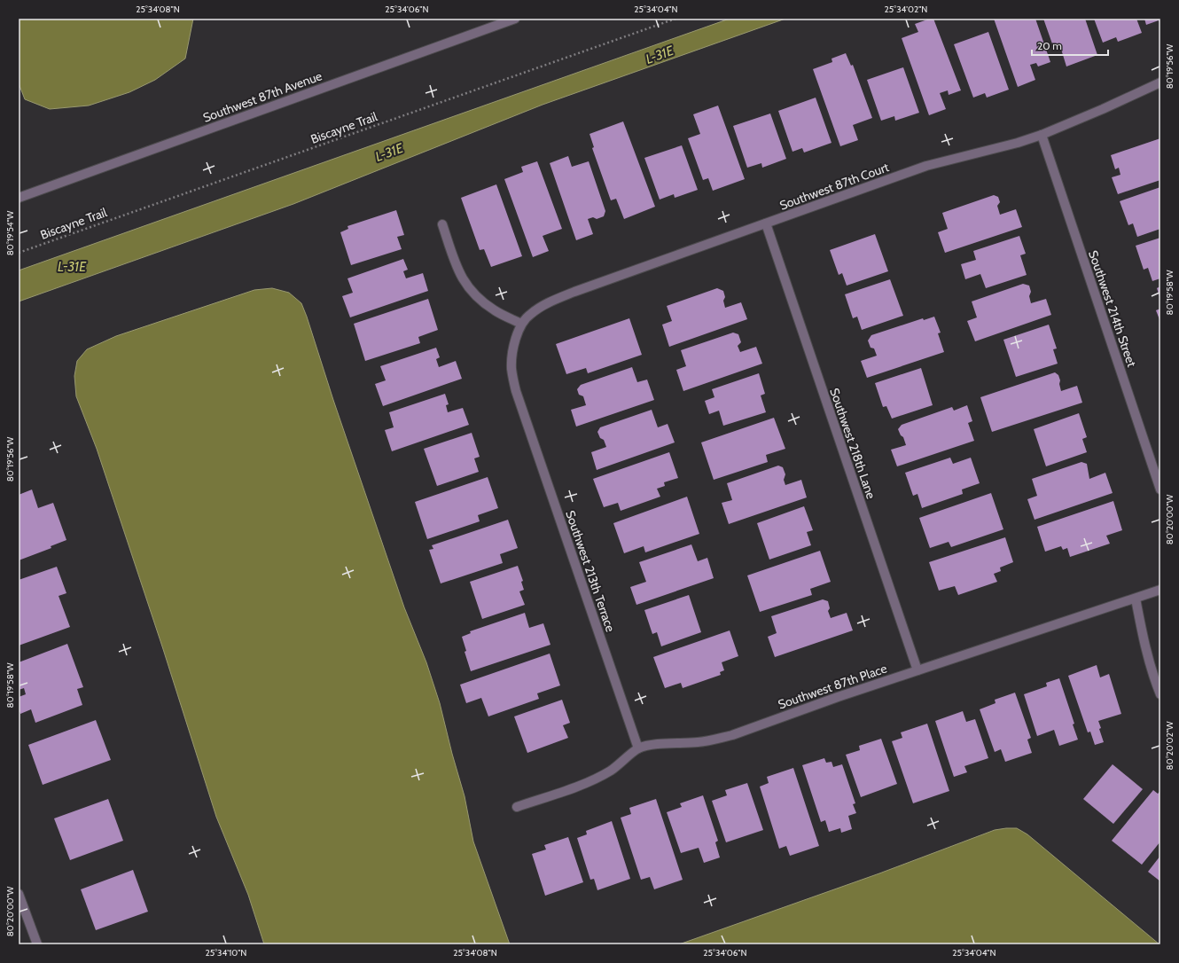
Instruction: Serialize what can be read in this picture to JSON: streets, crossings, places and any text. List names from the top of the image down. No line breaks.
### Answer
{"streets":{"street":["Southwest 87th Avenue","Southwest 87th Court","Southwest 214th Street","Southwest 218th Lane","Southwest 213th Terrace","Southwest 87th Place"],"path":["Biscayne Trail"]},"crossings":[["Southwest 87th Court","Southwest 214th Street"],["Southwest 87th Court","Southwest 218th Lane"],["Southwest 87th Court","Southwest 213th Terrace"],["Southwest 218th Lane","Southwest 87th Place"],["Southwest 213th Terrace","Southwest 87th Place"]],"water":["L-31E"],"scale_bar":"20 m","coordinates":["25°34'08\"N","25°34'06\"N","25°34'04\"N","25°34'02\"N","80°19'56\"W","80°19'54\"W","80°19'58\"W","80°20'00\"W","80°20'02\"W","25°34'10\"N"]}
